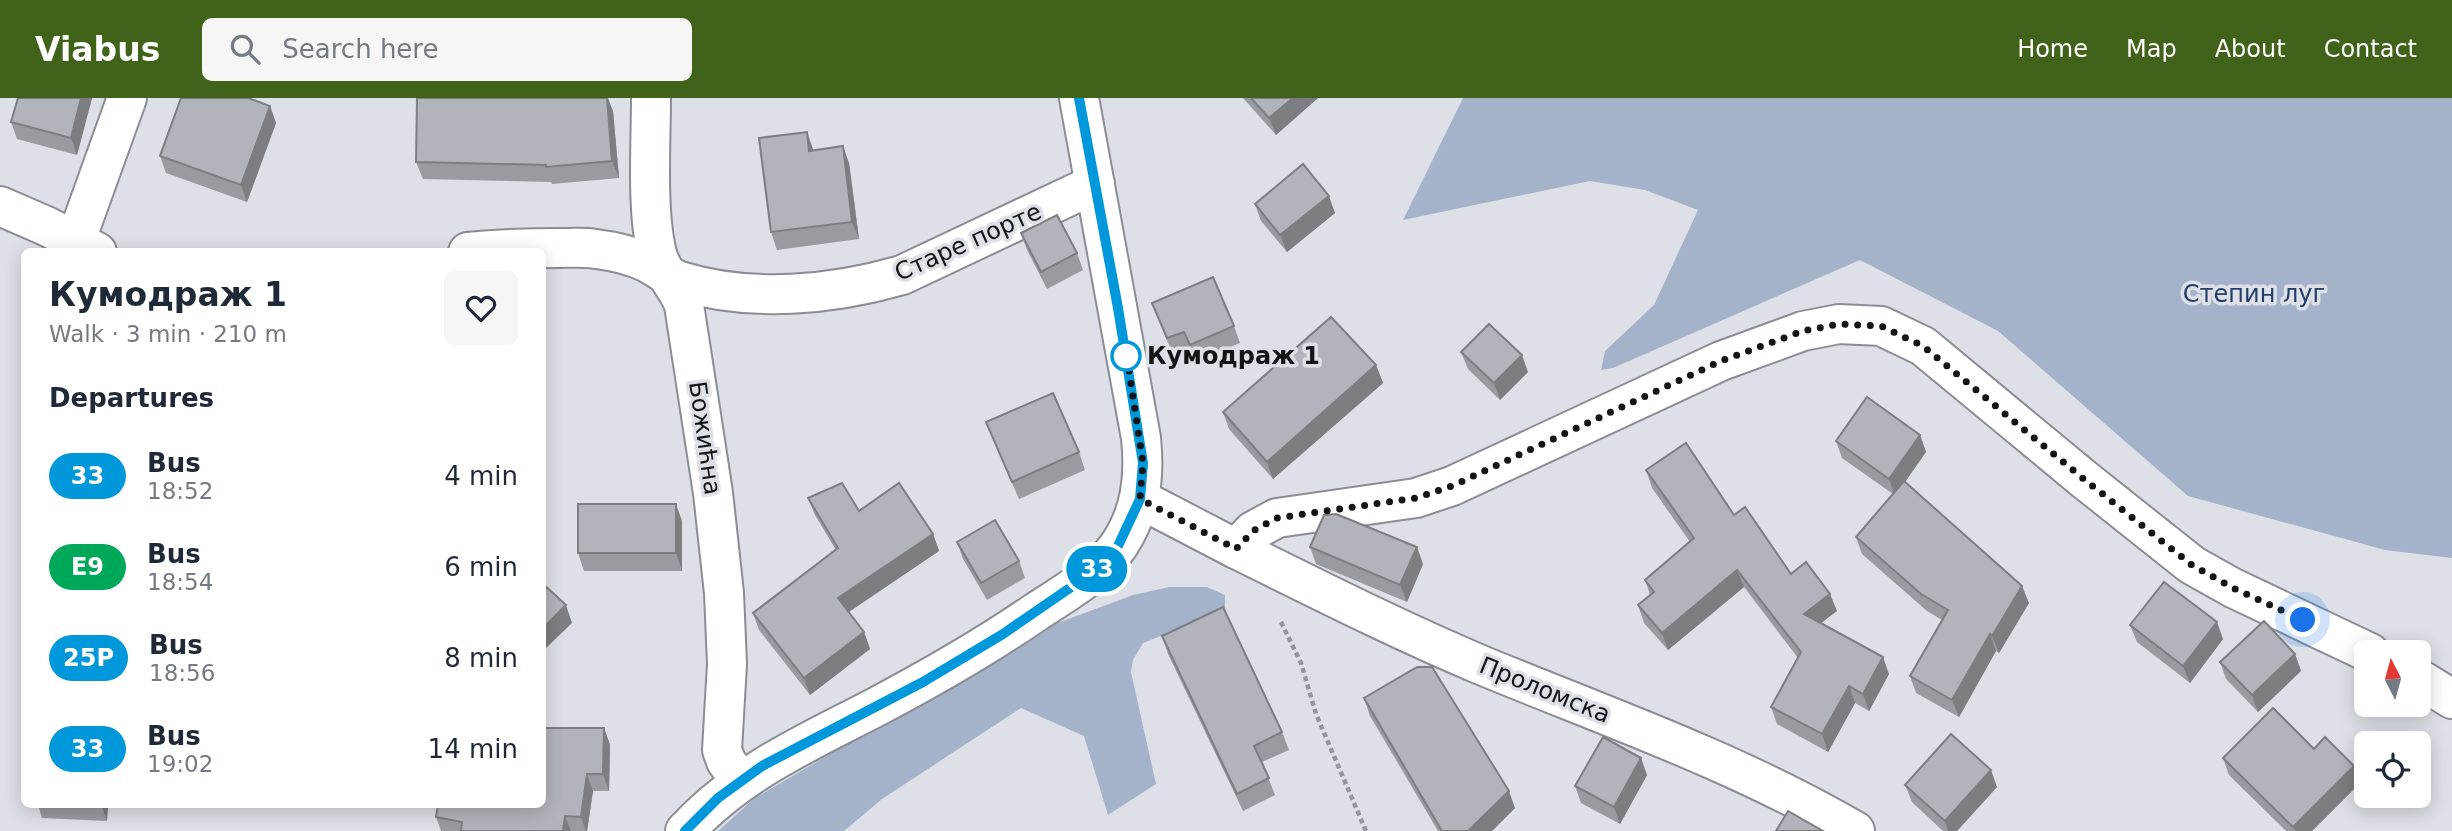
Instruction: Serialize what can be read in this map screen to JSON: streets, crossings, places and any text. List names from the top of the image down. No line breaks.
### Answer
{"streets":{"street":["Старе порте","Божићна","Проломска"]},"crossings":[["Старе порте","Божићна"]],"parks":["Степин луг"],"places":["Кумодраж 1"],"lines":["bus line 33"],"north":"top","page":{"header":"Viabus","search":"Search here","nav":["Home","Map","About","Contact"],"on_map":"33","heading":[["Кумодраж 1","Walk · 3 min · 210 m"],"Departures"],"list":[{"mark":"33","name":"Bus","note":"18:52","value":"4 min"},{"mark":"E9","name":"Bus","note":"18:54","value":"6 min"},{"mark":"25P","name":"Bus","note":"18:56","value":"8 min"},{"mark":"33","name":"Bus","note":"19:02","value":"14 min"}]}}
